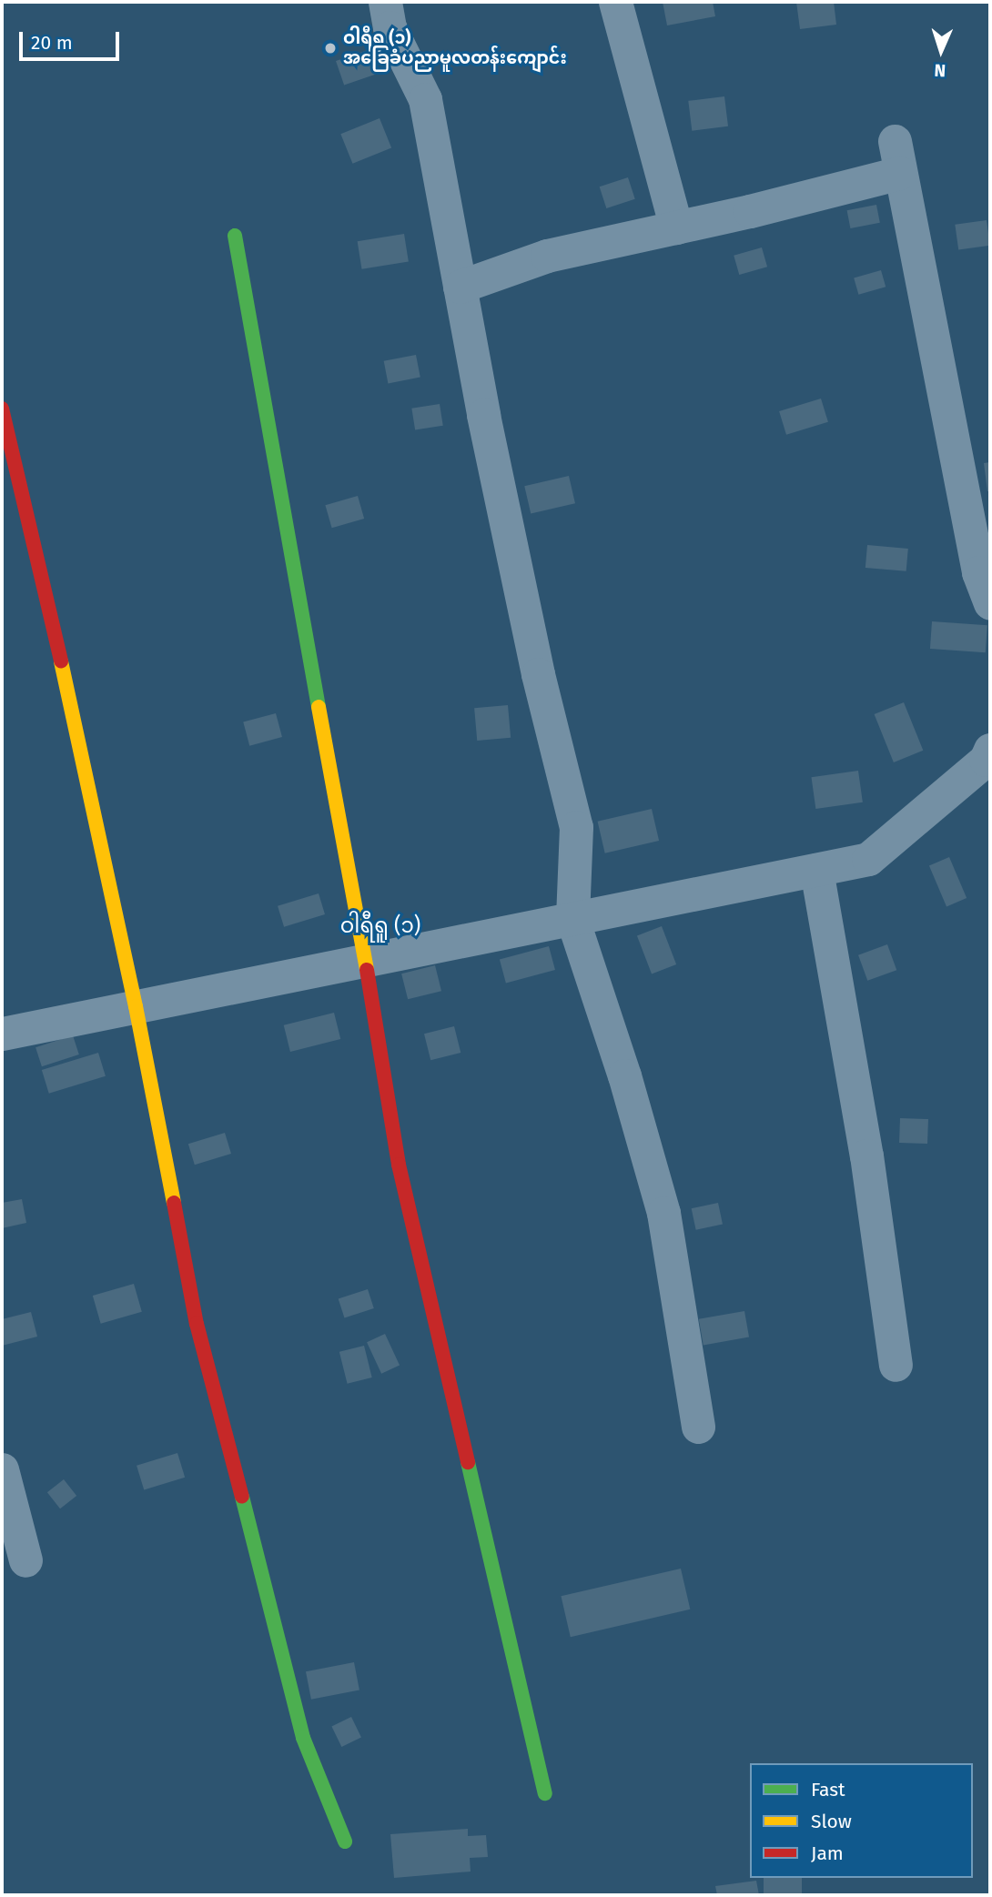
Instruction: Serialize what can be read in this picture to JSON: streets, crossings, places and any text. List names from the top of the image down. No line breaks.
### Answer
{"districts":["ဝါရီရူ (၁)"],"places":["ဝါရီရူ (၁) အခြေခံပညာမူလတန်းကျောင်း"],"legend":["Fast","Slow","Jam"],"scale_bar":"20 m","north":"bottom"}
